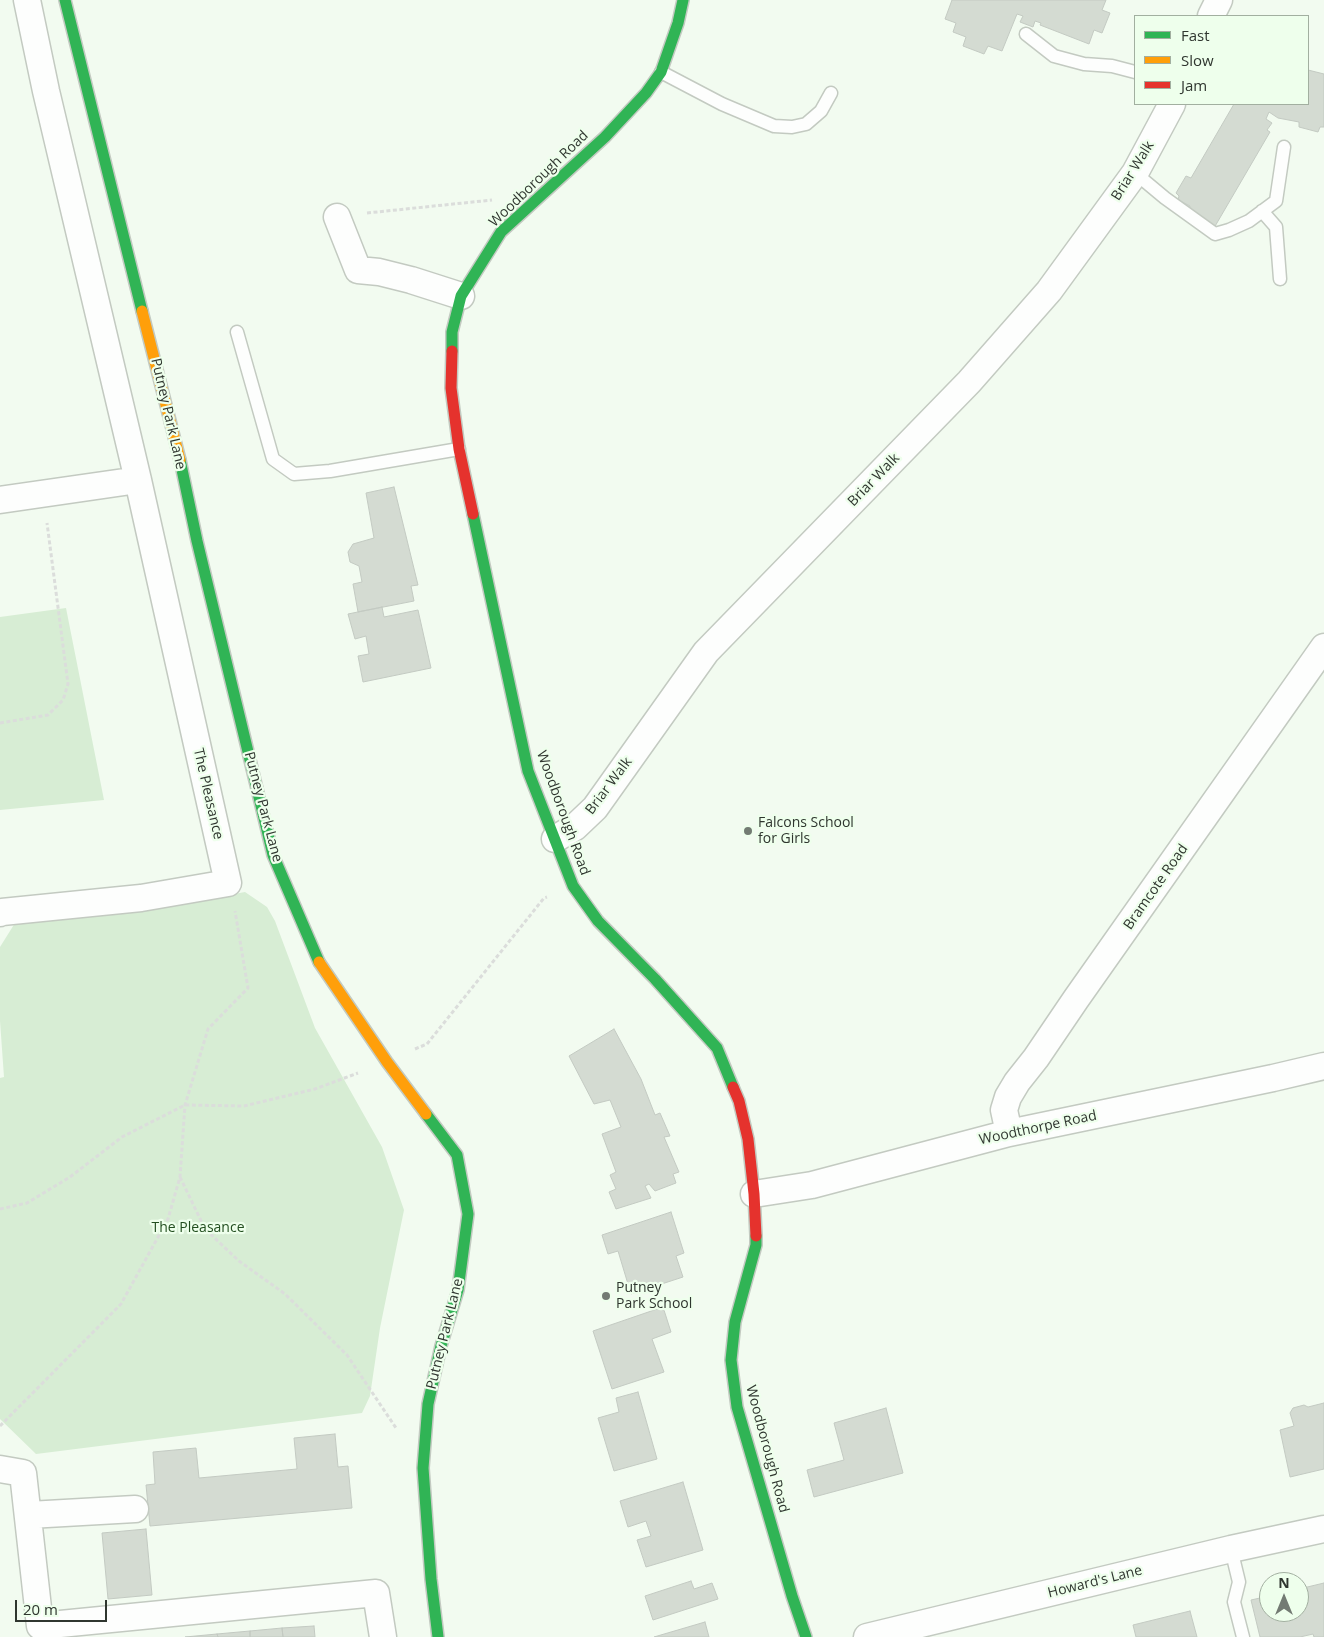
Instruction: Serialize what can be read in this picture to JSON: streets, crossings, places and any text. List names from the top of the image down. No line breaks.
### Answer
{"streets":{"street":["Briar Walk","Woodborough Road","Putney Park Lane","The Pleasance","Bramcote Road","Woodthorpe Road","Howard's Lane"]},"crossings":[["Briar Walk","Woodborough Road"],["Woodborough Road","Woodthorpe Road"],["Bramcote Road","Woodthorpe Road"]],"parks":["The Pleasance"],"places":["Falcons School for Girls","Putney Park School"],"legend":["Fast","Slow","Jam"],"scale_bar":"20 m","north":"top"}
